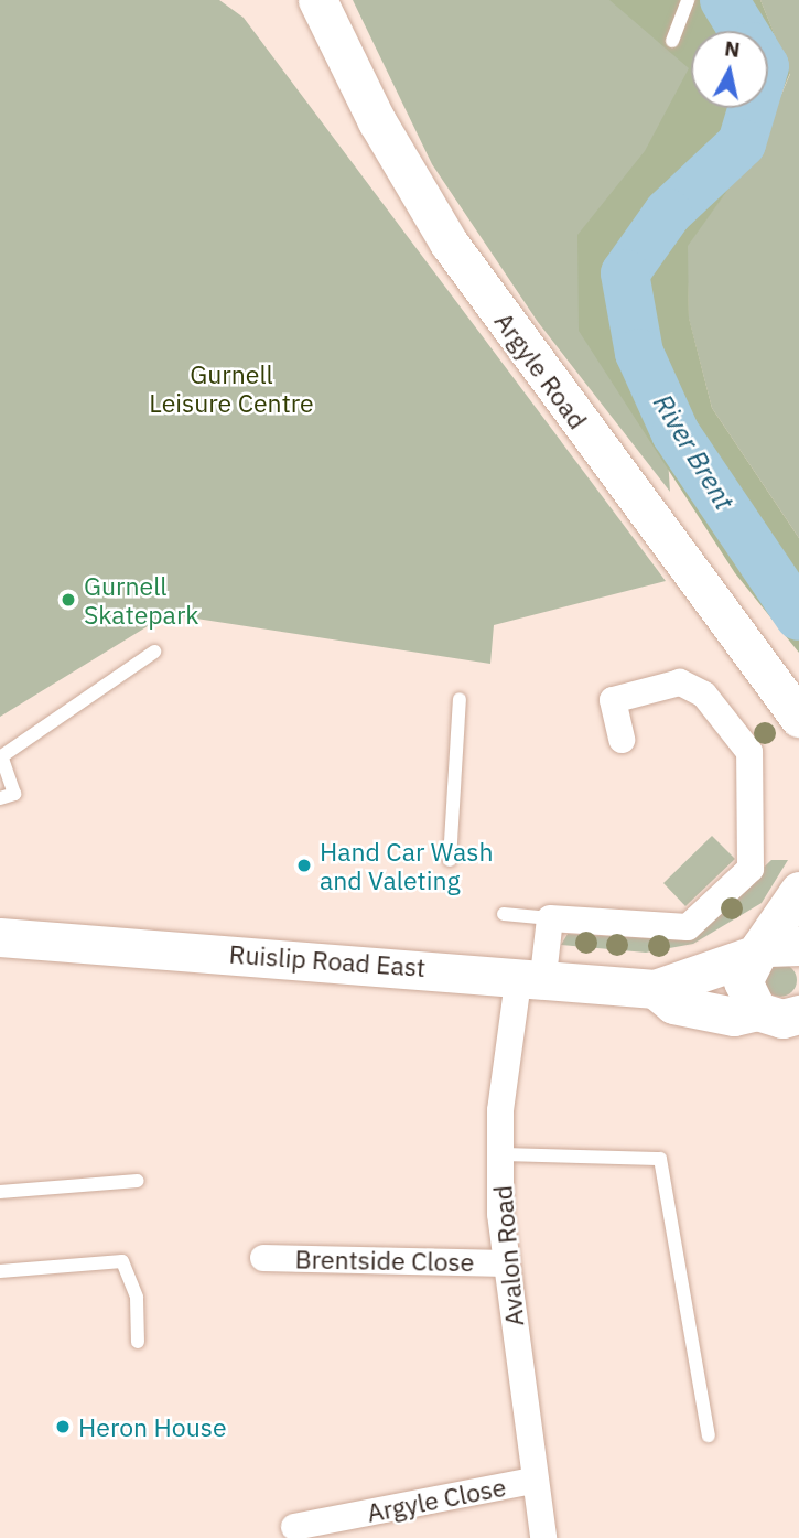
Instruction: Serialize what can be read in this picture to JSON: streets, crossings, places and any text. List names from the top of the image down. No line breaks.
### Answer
{"streets":{"main road":["Argyle Road","Ruislip Road East"],"street":["Avalon Road","Brentside Close","Argyle Close"]},"crossings":[["Ruislip Road East","Avalon Road"],["Avalon Road","Brentside Close"],["Avalon Road","Argyle Close"]],"water":["River Brent"],"parks":["Gurnell Leisure Centre"],"places":["Gurnell Skatepark","Hand Car Wash and Valeting","Heron House"],"north":"top"}
